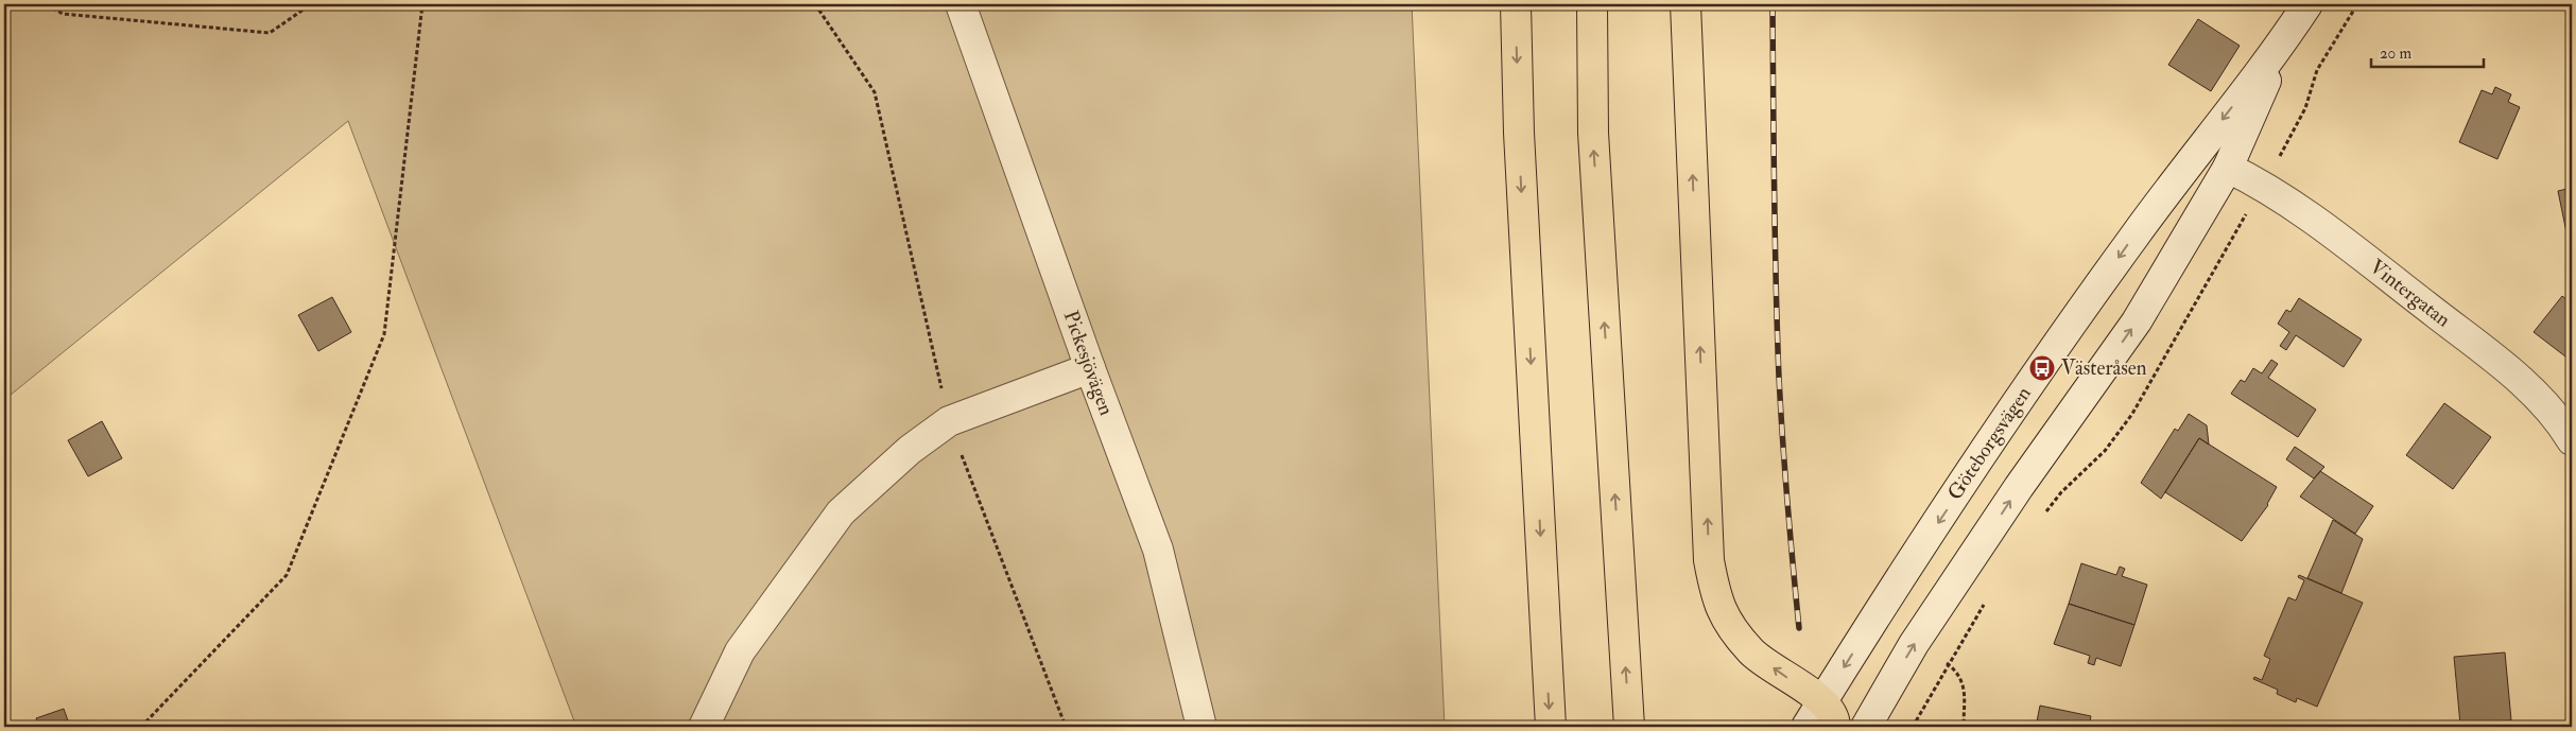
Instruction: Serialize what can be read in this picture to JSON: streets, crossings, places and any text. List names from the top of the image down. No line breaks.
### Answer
{"streets":{"street":["Vintergatan","Pickesjövägen","Göteborgsvägen"]},"crossings":[["Vintergatan","Göteborgsvägen"]],"places":{"bus stop":["Västeråsen"]},"scale_bar":"20 m"}
